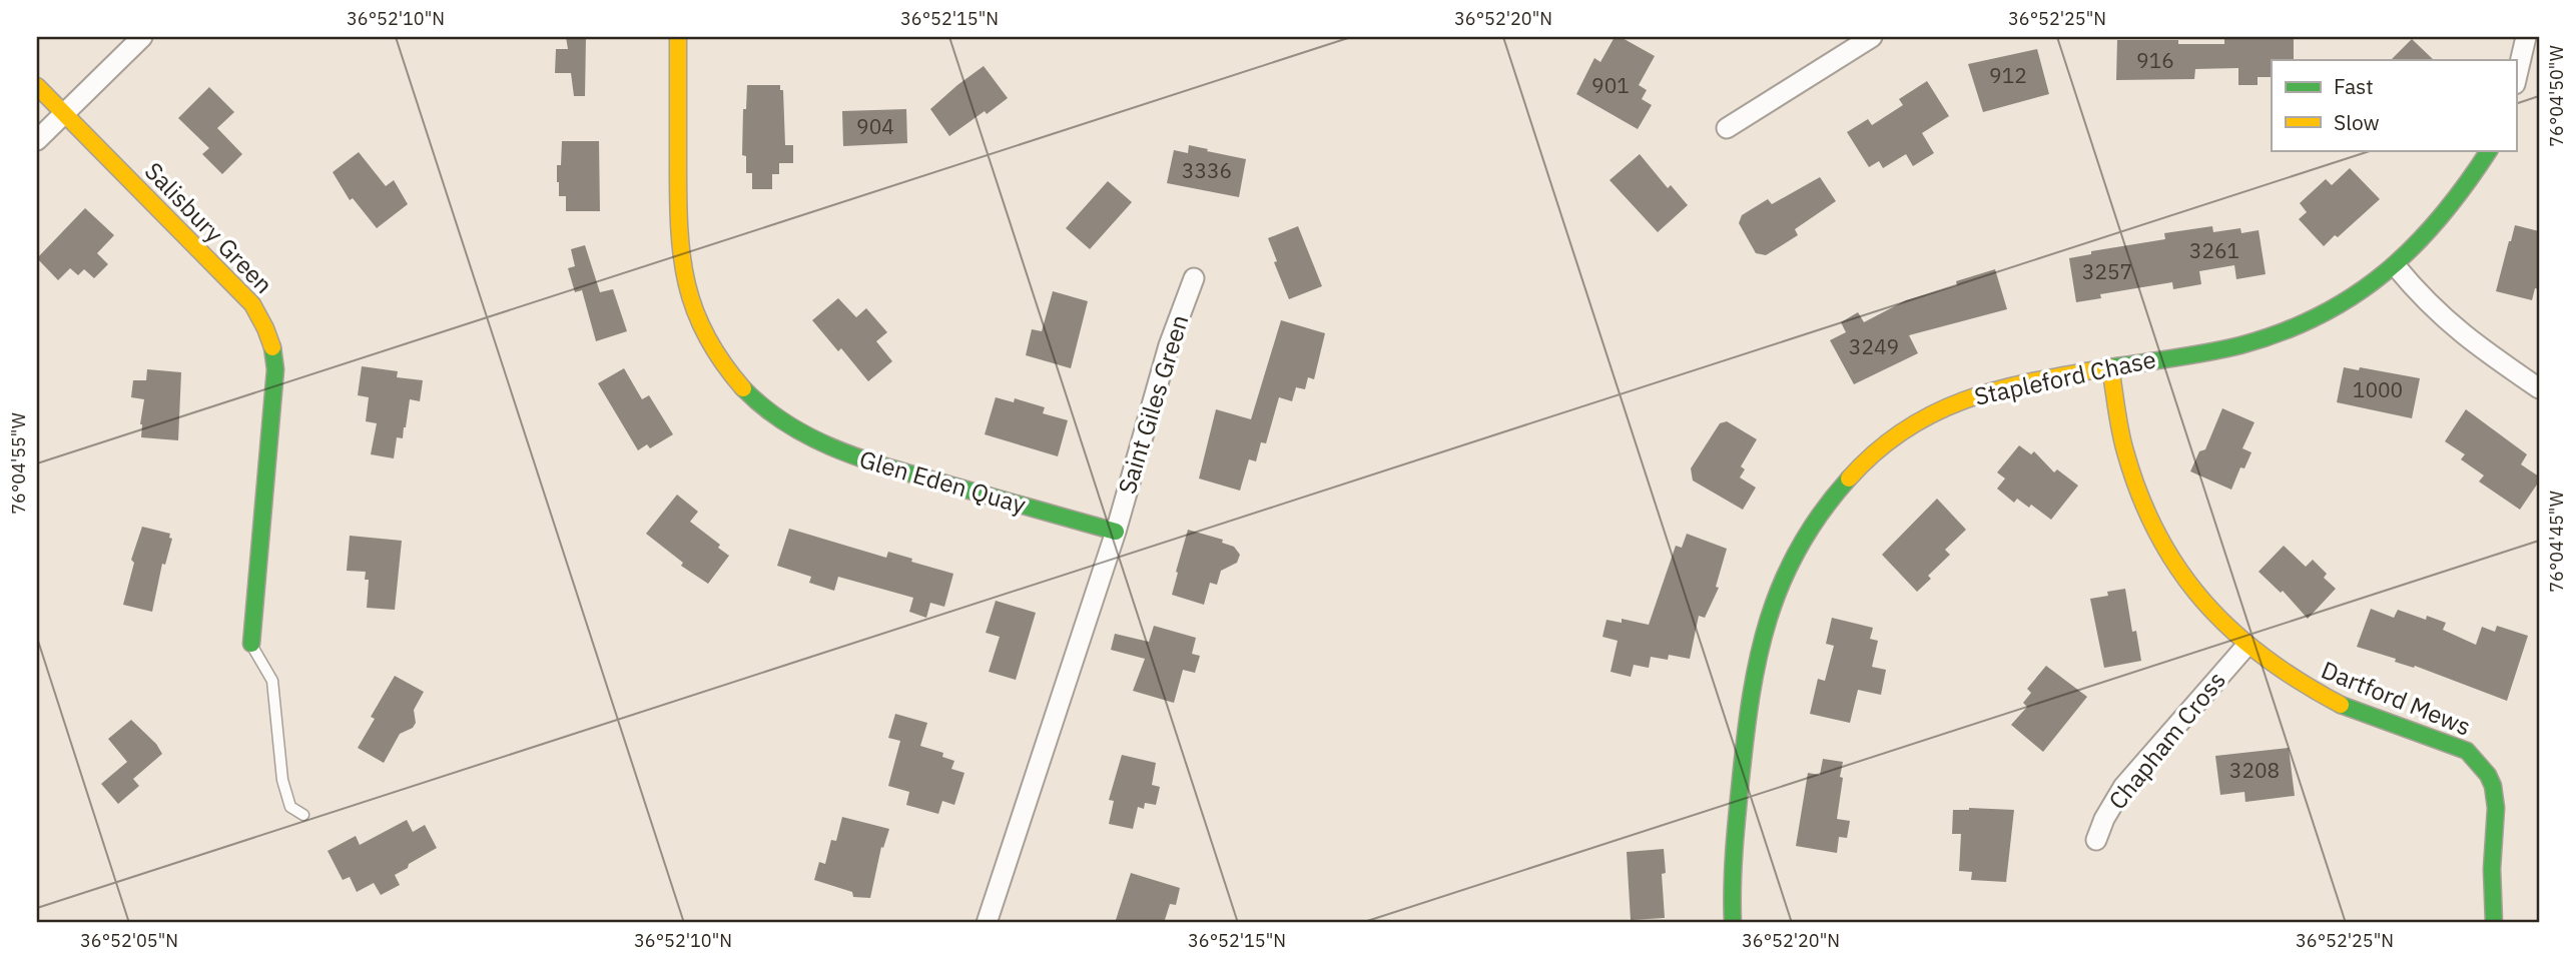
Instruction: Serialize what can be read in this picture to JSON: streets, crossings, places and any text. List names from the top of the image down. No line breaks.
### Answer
{"streets":{"street":["Salisbury Green","Stapleford Chase","Saint Giles Green","Glen Eden Quay","Dartford Mews","Chapham Cross"]},"crossings":[["Stapleford Chase","Dartford Mews"],["Saint Giles Green","Glen Eden Quay"],["Dartford Mews","Chapham Cross"]],"house_numbers":["916","912","901","904","3336","3261","3257","3249","1000","3208"],"legend":["Fast","Slow"],"coordinates":["36°52'10\"N","36°52'15\"N","36°52'20\"N","36°52'25\"N","76°04'50\"W","76°04'55\"W","76°04'45\"W","36°52'05\"N"]}
